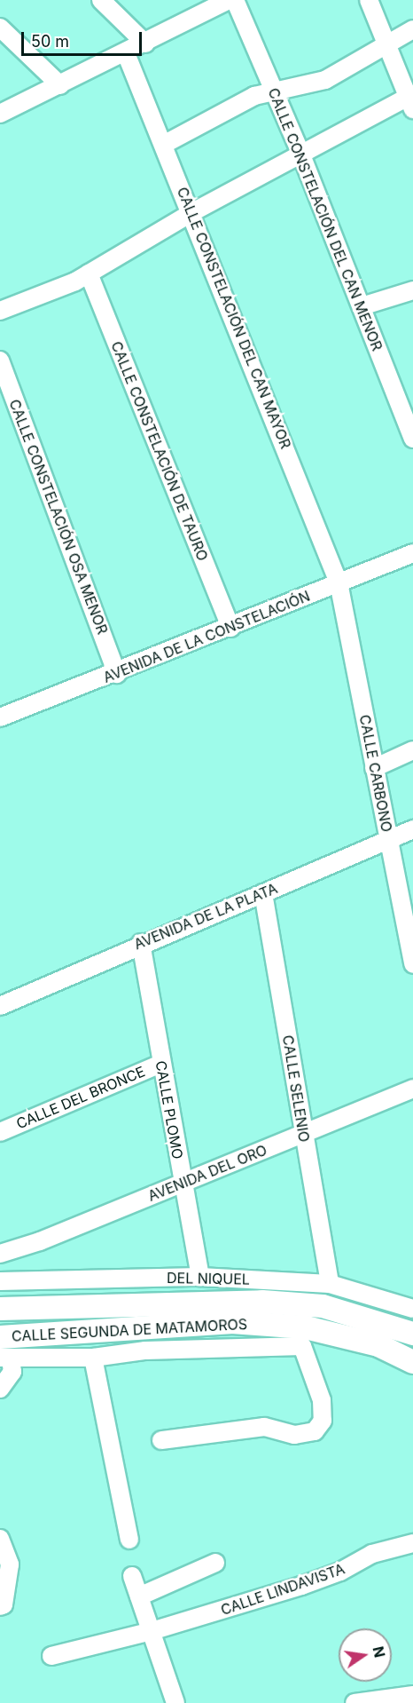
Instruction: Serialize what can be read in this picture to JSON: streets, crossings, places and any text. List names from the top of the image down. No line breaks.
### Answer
{"streets":{"main road":["CALLE SEGUNDA DE MATAMOROS"],"street":["CALLE CONSTELACIÓN DEL CAN MENOR","CALLE CONSTELACIÓN DEL CAN MAYOR","CALLE CONSTELACIÓN DE TAURO","CALLE CONSTELACIÓN OSA MENOR","AVENIDA DE LA CONSTELACIÓN","CALLE CARBONO","AVENIDA DE LA PLATA","CALLE SELENIO","CALLE DEL BRONCE","CALLE PLOMO","AVENIDA DEL ORO","DEL NIQUEL","CALLE LINDAVISTA"]},"crossings":[["CALLE CONSTELACIÓN DEL CAN MAYOR","AVENIDA DE LA CONSTELACIÓN"],["CALLE CONSTELACIÓN DEL CAN MAYOR","CALLE CARBONO"],["CALLE CONSTELACIÓN DE TAURO","AVENIDA DE LA CONSTELACIÓN"],["CALLE CONSTELACIÓN OSA MENOR","AVENIDA DE LA CONSTELACIÓN"],["AVENIDA DE LA CONSTELACIÓN","CALLE CARBONO"],["CALLE CARBONO","AVENIDA DE LA PLATA"],["AVENIDA DE LA PLATA","CALLE SELENIO"],["AVENIDA DE LA PLATA","CALLE PLOMO"],["CALLE SELENIO","AVENIDA DEL ORO"],["CALLE SELENIO","DEL NIQUEL"],["CALLE DEL BRONCE","CALLE PLOMO"],["CALLE PLOMO","AVENIDA DEL ORO"],["CALLE PLOMO","DEL NIQUEL"]],"scale_bar":"50 m","north":"right"}
